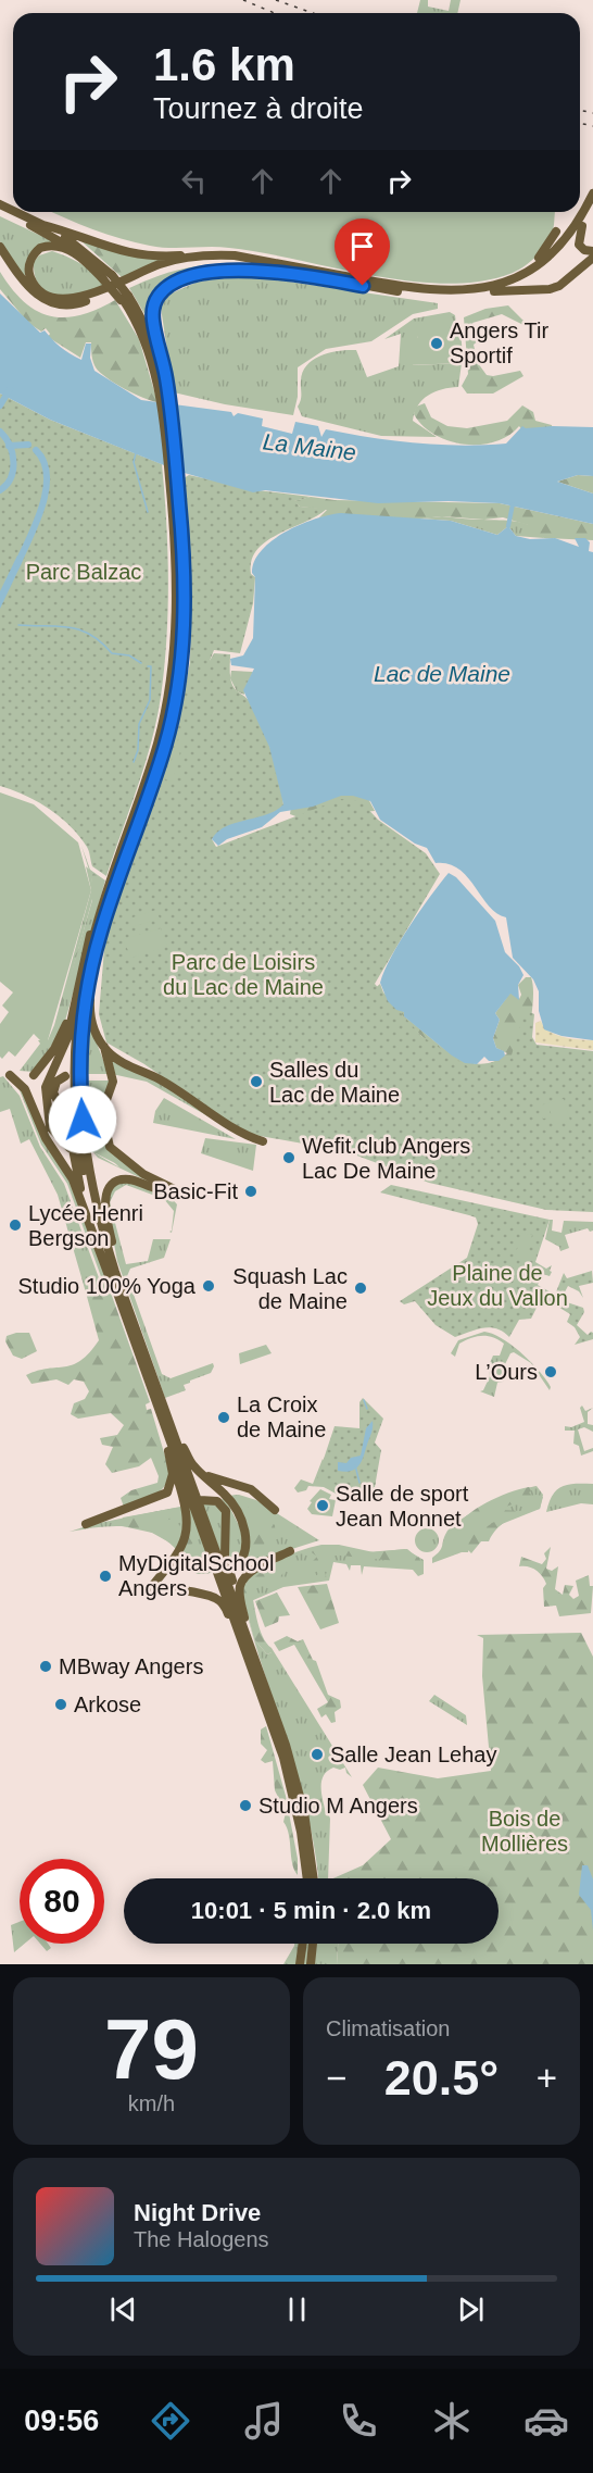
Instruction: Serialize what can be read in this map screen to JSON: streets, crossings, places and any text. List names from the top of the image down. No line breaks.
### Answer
{"water":["La Maine","Lac de Maine"],"parks":["Parc Balzac","Parc de Loisirs du Lac de Maine","Plaine de Jeux du Vallon","Bois de Mollières"],"places":["Angers Tir Sportif","Salles du Lac de Maine","Wefit.club Angers Lac De Maine","Basic-Fit","Lycée Henri Bergson","Studio 100% Yoga","Squash Lac de Maine","L’Ours","La Croix de Maine","Salle de sport Jean Monnet","MyDigitalSchool Angers","MBway Angers","Arkose","Salle Jean Lehay","Studio M Angers"],"page":{"turn":["1.6 km","Tournez à droite"],"limit":"80","trip":"10:01 · 5 min · 2.0 km","tile":[["79","km/h"],"Climatisation"],"heat":["−","20.5°","+"],"song":["Night Drive","The Halogens"],"tabs":"09:56"}}
